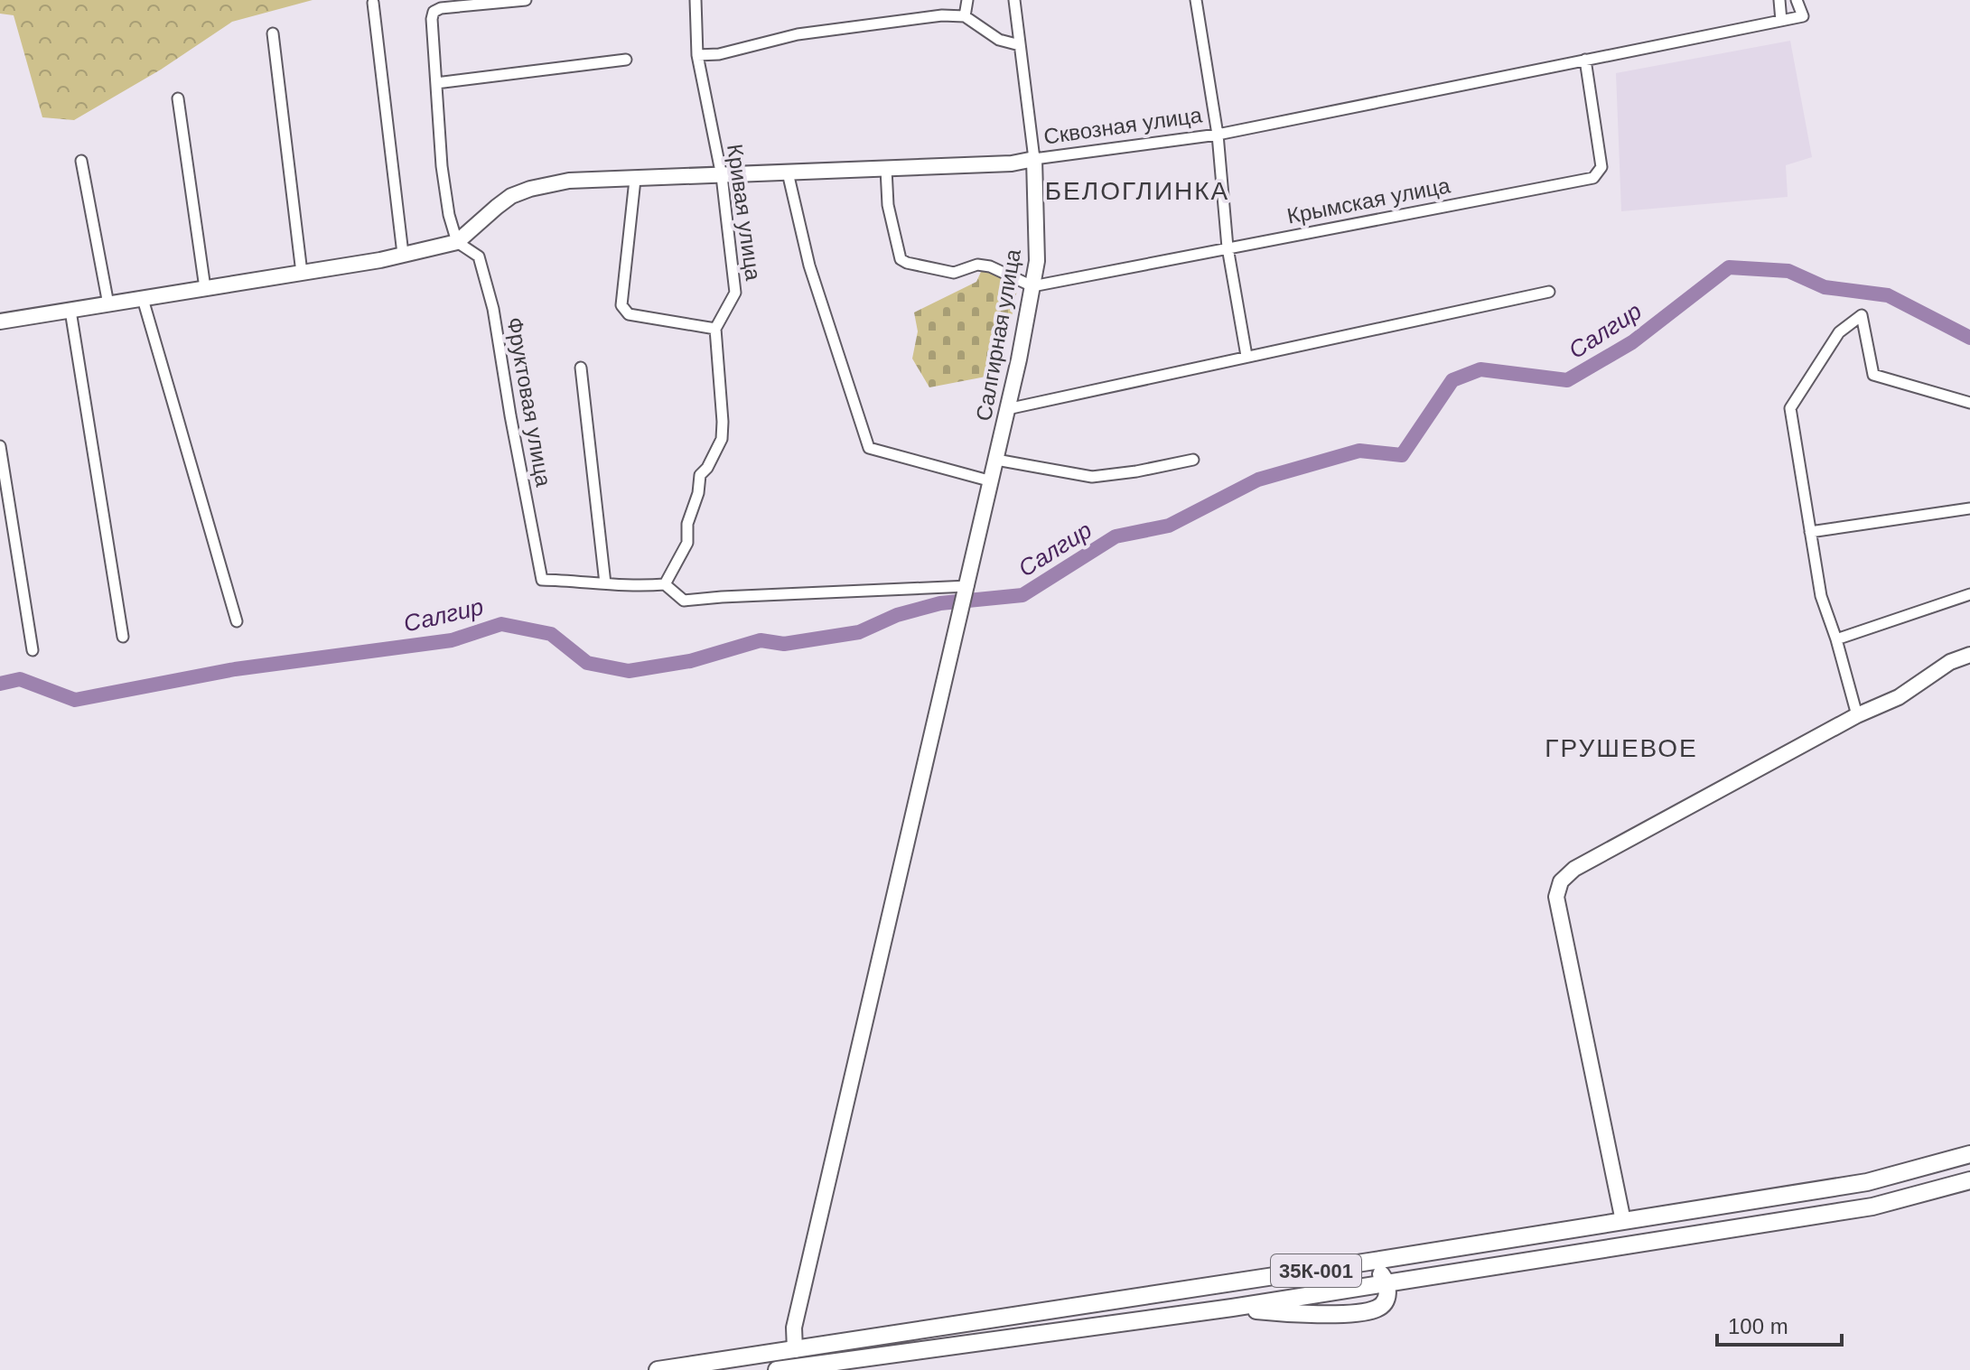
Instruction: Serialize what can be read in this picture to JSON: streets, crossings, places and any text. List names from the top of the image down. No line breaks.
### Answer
{"streets":{"main road":["Сквозная улица","Салгирная улица","35К-001"],"street":["Крымская улица","Кривая улица","Фруктовая улица"]},"crossings":[["Сквозная улица","Крымская улица"],["Сквозная улица","Кривая улица"],["Сквозная улица","Салгирная улица"],["Сквозная улица","Фруктовая улица"],["Крымская улица","Салгирная улица"],["Салгирная улица","35К-001"]],"districts":["БЕЛОГЛИНКА","ГРУШЕВОЕ"],"water":["Салгир"],"scale_bar":"100 m"}
